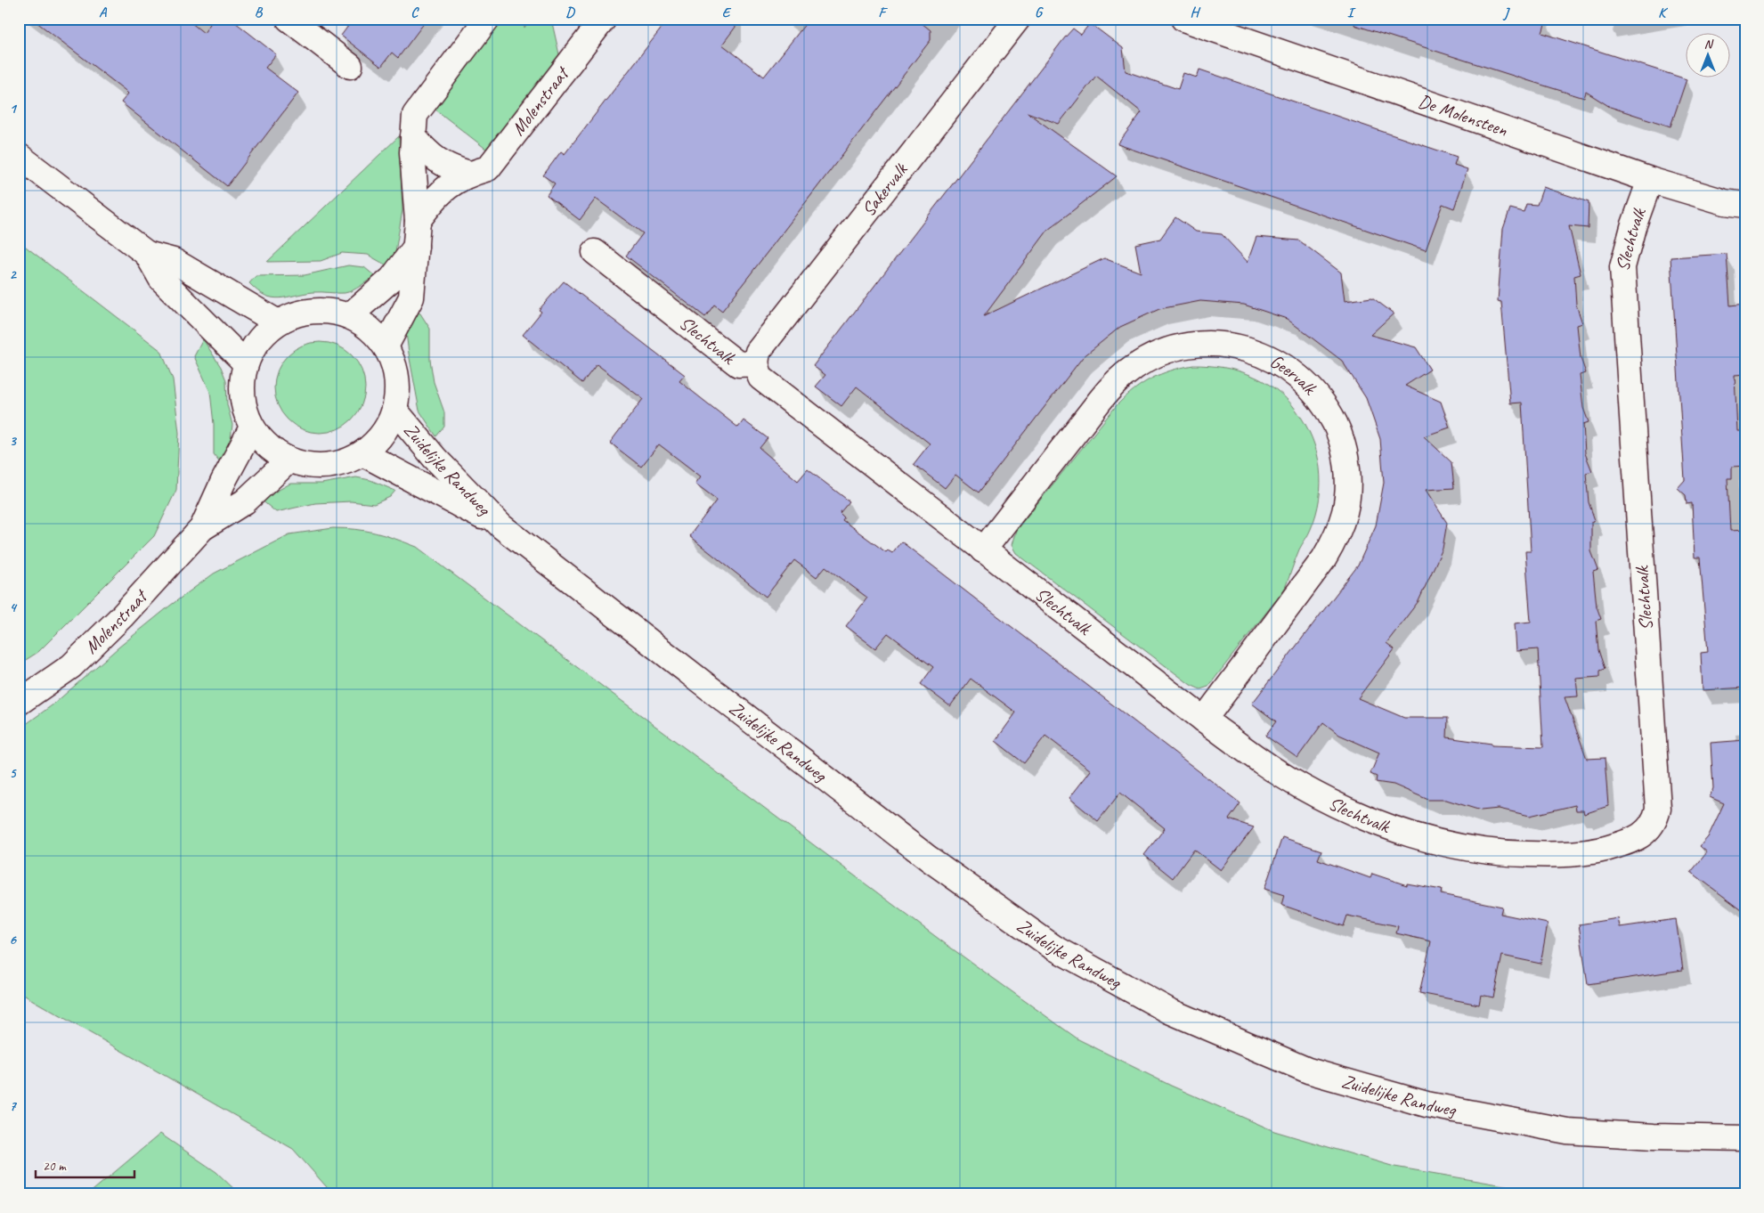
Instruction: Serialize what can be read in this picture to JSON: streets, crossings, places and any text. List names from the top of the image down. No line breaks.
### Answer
{"streets":{"street":["Molenstraat","De Molensteen","Sakervalk","Slechtvalk","Geervalk","Zuidelijke Randweg"]},"crossings":[["Molenstraat","Zuidelijke Randweg"],["De Molensteen","Slechtvalk"],["Sakervalk","Slechtvalk"],["Slechtvalk","Geervalk"]],"scale_bar":"20 m","north":"top","grid":{"columns":["A","B","C","D","E","F","G","H","I","J","K"],"rows":["1","2","3","4","5","6","7"]}}
